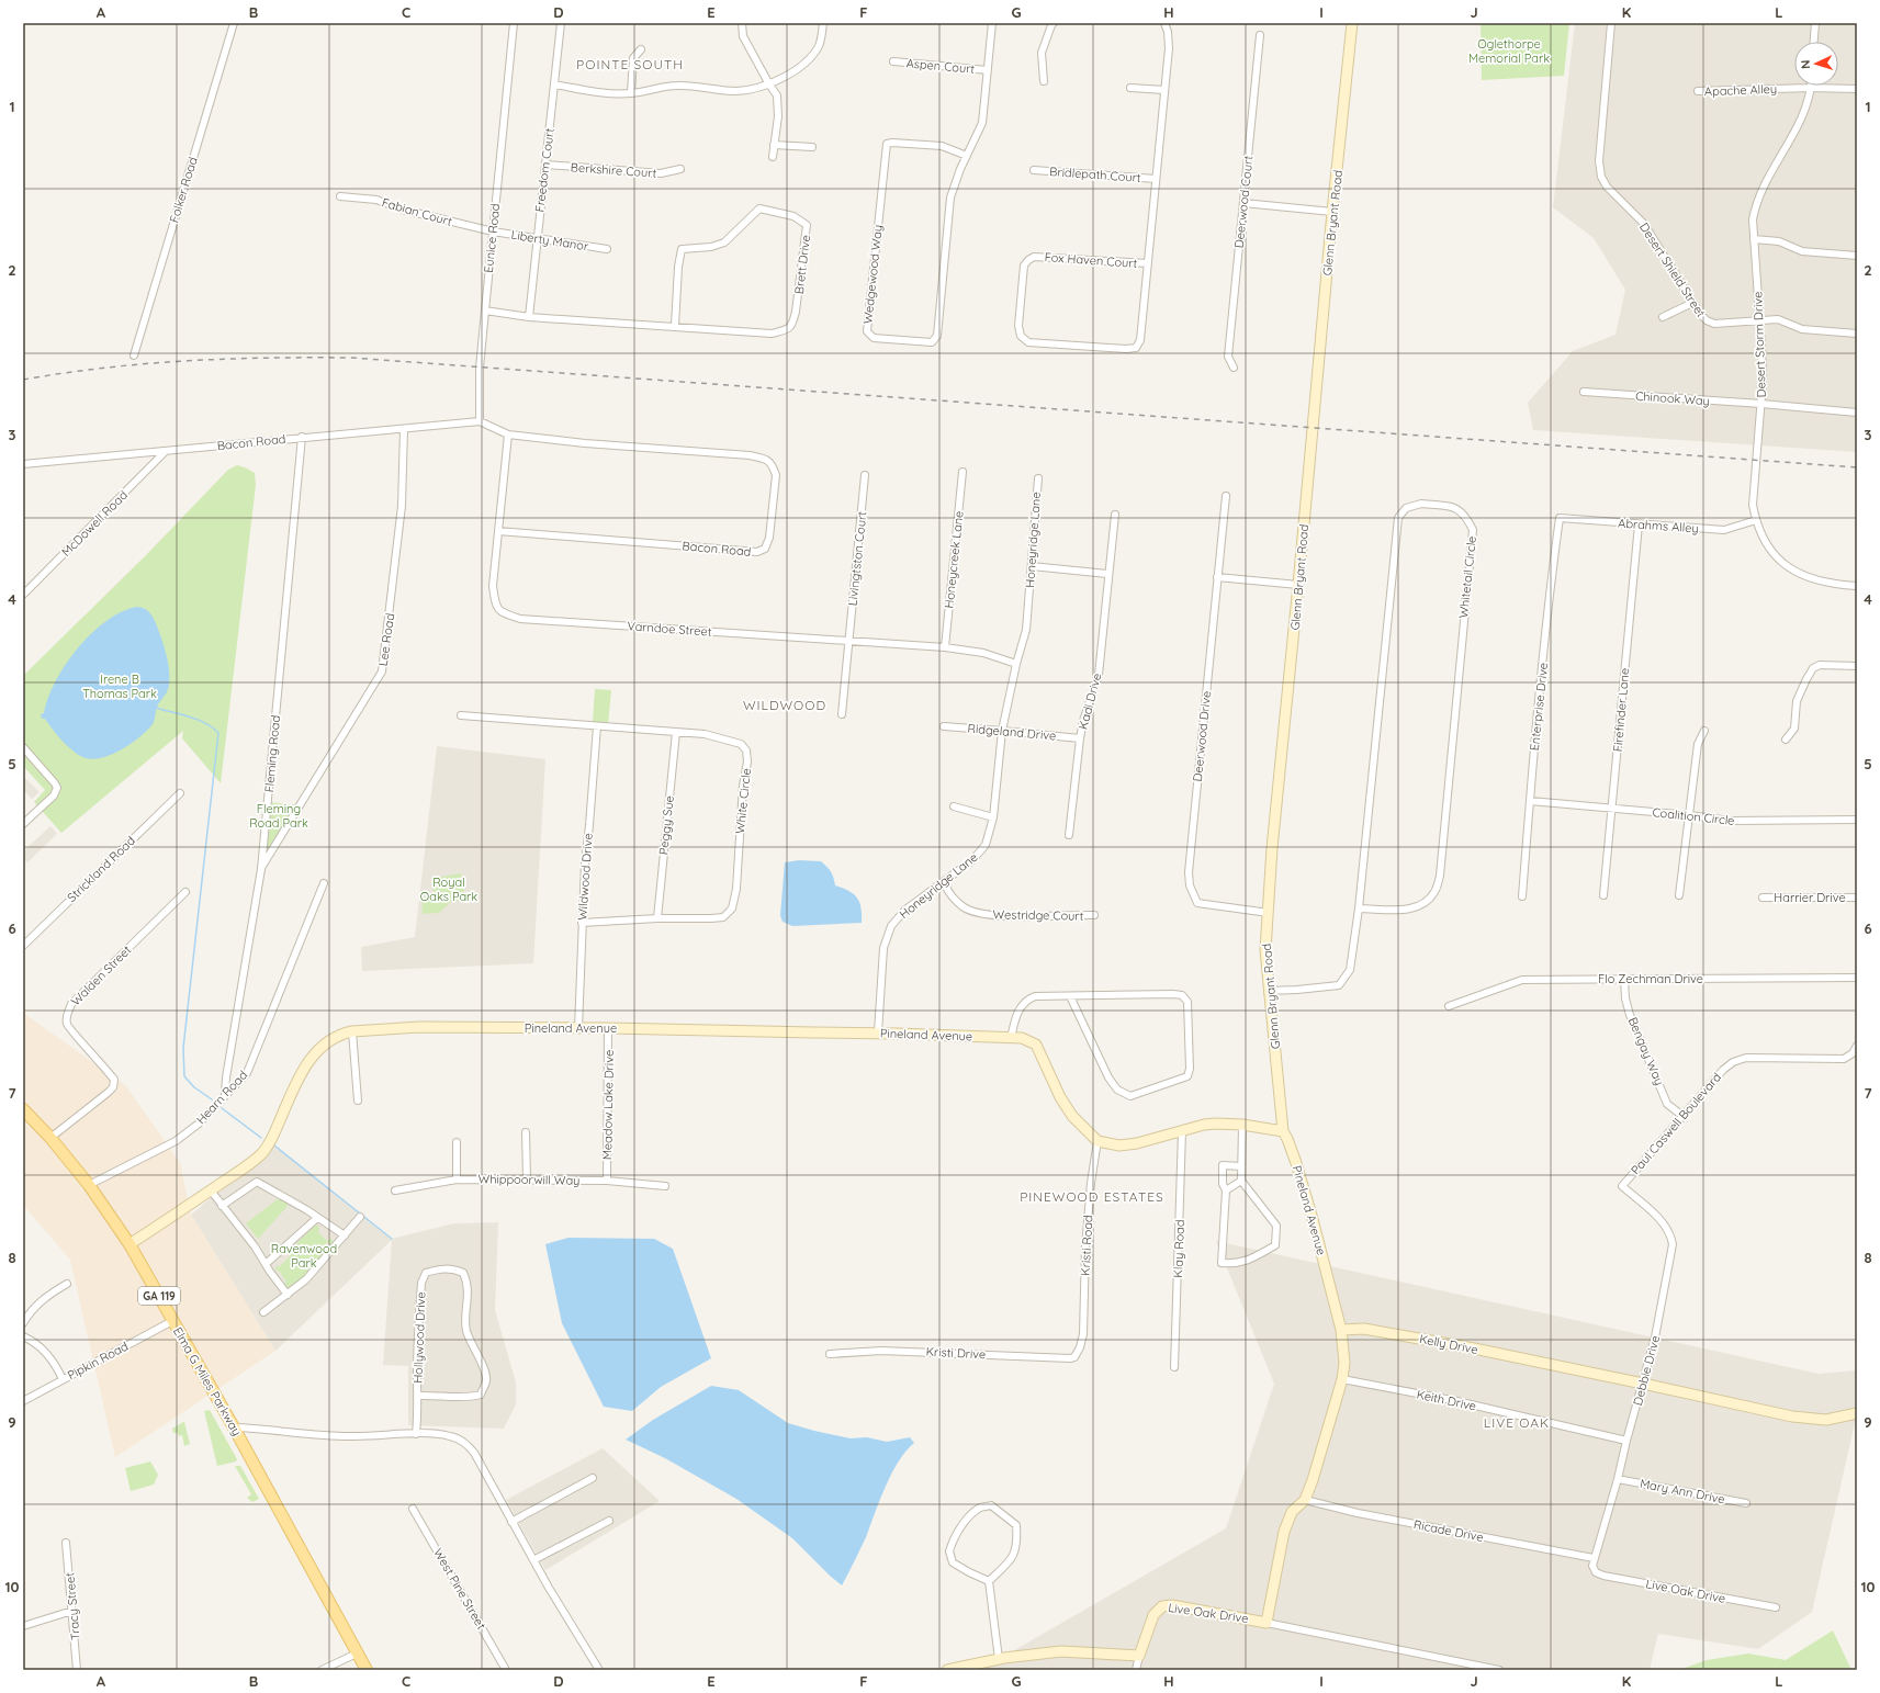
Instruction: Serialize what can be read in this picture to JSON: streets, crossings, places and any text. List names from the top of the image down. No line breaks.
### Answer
{"streets":{"main road":["GA 119","Elma G Miles Parkway"],"street":["Aspen Court","Apache Alley","Freedom Court","Berkshire Court","Bridlepath Court","Folker Road","Deerwood Court","Fabian Court","Glenn Bryant Road","Eunice Road","Liberty Manor","Fox Haven Court","Brett Drive","Desert Shield Street","Wedgewood Way","Desert Storm Drive","Chinook Way","Bacon Road","McDowell Road","Abrahms Alley","Honeyridge Lane","Livingtston Court","Honeycreek Lane","Whitetail Circle","Varndoe Street","Lee Road","Kadi Drive","Enterprise Drive","Firefinder Lane","Ridgeland Drive","Deerwood Drive","Fleming Road","White Circle","Coalition Circle","Peggy Sue","Strickland Road","Wildwood Drive","Harrier Drive","Westridge Court","Walden Street","Flo Zechman Drive","Pineland Avenue","Bengay Way","Hearn Road","Meadow Lake Drive","Paul Caswell Boulevard","Whippoorwill Way","Kristi Road","Klay Road","Hollywood Drive","Kelly Drive","Kristi Drive","Pipkin Road","Debbie Drive","Keith Drive","Mary Ann Drive","Ricade Drive","West Pine Street","Live Oak Drive","Tracy Street"]},"crossings":[["Aspen Court","Wedgewood Way"],["Apache Alley","Desert Storm Drive"],["Freedom Court","Berkshire Court"],["Freedom Court","Liberty Manor"],["Freedom Court","Brett Drive"],["Bridlepath Court","Fox Haven Court"],["Fabian Court","Eunice Road"],["Fabian Court","Liberty Manor"],["Glenn Bryant Road","Whitetail Circle"],["Glenn Bryant Road","Deerwood Drive"],["Glenn Bryant Road","Pineland Avenue"],["Eunice Road","Liberty Manor"],["Eunice Road","Brett Drive"],["Eunice Road","Bacon Road"],["Desert Shield Street","Desert Storm Drive"],["Desert Storm Drive","Chinook Way"],["Desert Storm Drive","Abrahms Alley"],["Bacon Road","McDowell Road"],["Bacon Road","Varndoe Street"],["Bacon Road","Lee Road"],["Bacon Road","Fleming Road"],["Abrahms Alley","Enterprise Drive"],["Abrahms Alley","Firefinder Lane"],["Honeyridge Lane","Varndoe Street"],["Honeyridge Lane","Ridgeland Drive"],["Honeyridge Lane","Westridge Court"],["Honeyridge Lane","Pineland Avenue"],["Livingtston Court","Varndoe Street"],["Honeycreek Lane","Varndoe Street"],["Lee Road","Fleming Road"],["Kadi Drive","Ridgeland Drive"],["Enterprise Drive","Coalition Circle"],["Firefinder Lane","Coalition Circle"],["Fleming Road","Hearn Road"],["White Circle","Peggy Sue"],["White Circle","Wildwood Drive"],["Wildwood Drive","Pineland Avenue"],["Walden Street","Elma G Miles Parkway"],["Flo Zechman Drive","Bengay Way"],["Pineland Avenue","Meadow Lake Drive"],["Pineland Avenue","Kristi Road"],["Pineland Avenue","Kelly Drive"],["Pineland Avenue","Elma G Miles Parkway"],["Bengay Way","Paul Caswell Boulevard"],["Hearn Road","Elma G Miles Parkway"],["Meadow Lake Drive","Whippoorwill Way"],["Paul Caswell Boulevard","Debbie Drive"],["Kristi Road","Kristi Drive"],["Kelly Drive","Debbie Drive"],["Pipkin Road","Elma G Miles Parkway"],["Debbie Drive","Keith Drive"],["Debbie Drive","Mary Ann Drive"],["Debbie Drive","Ricade Drive"],["Debbie Drive","Live Oak Drive"]],"districts":["POINTE SOUTH","WILDWOOD","PINEWOOD ESTATES","LIVE OAK"],"parks":["Oglethorpe Memorial Park","Irene B Thomas Park","Fleming Road Park","Royal Oaks Park","Ravenwood Park"],"north":"left","grid":{"columns":["A","B","C","D","E","F","G","H","I","J","K","L"],"rows":["1","2","3","4","5","6","7","8","9","10"]}}
